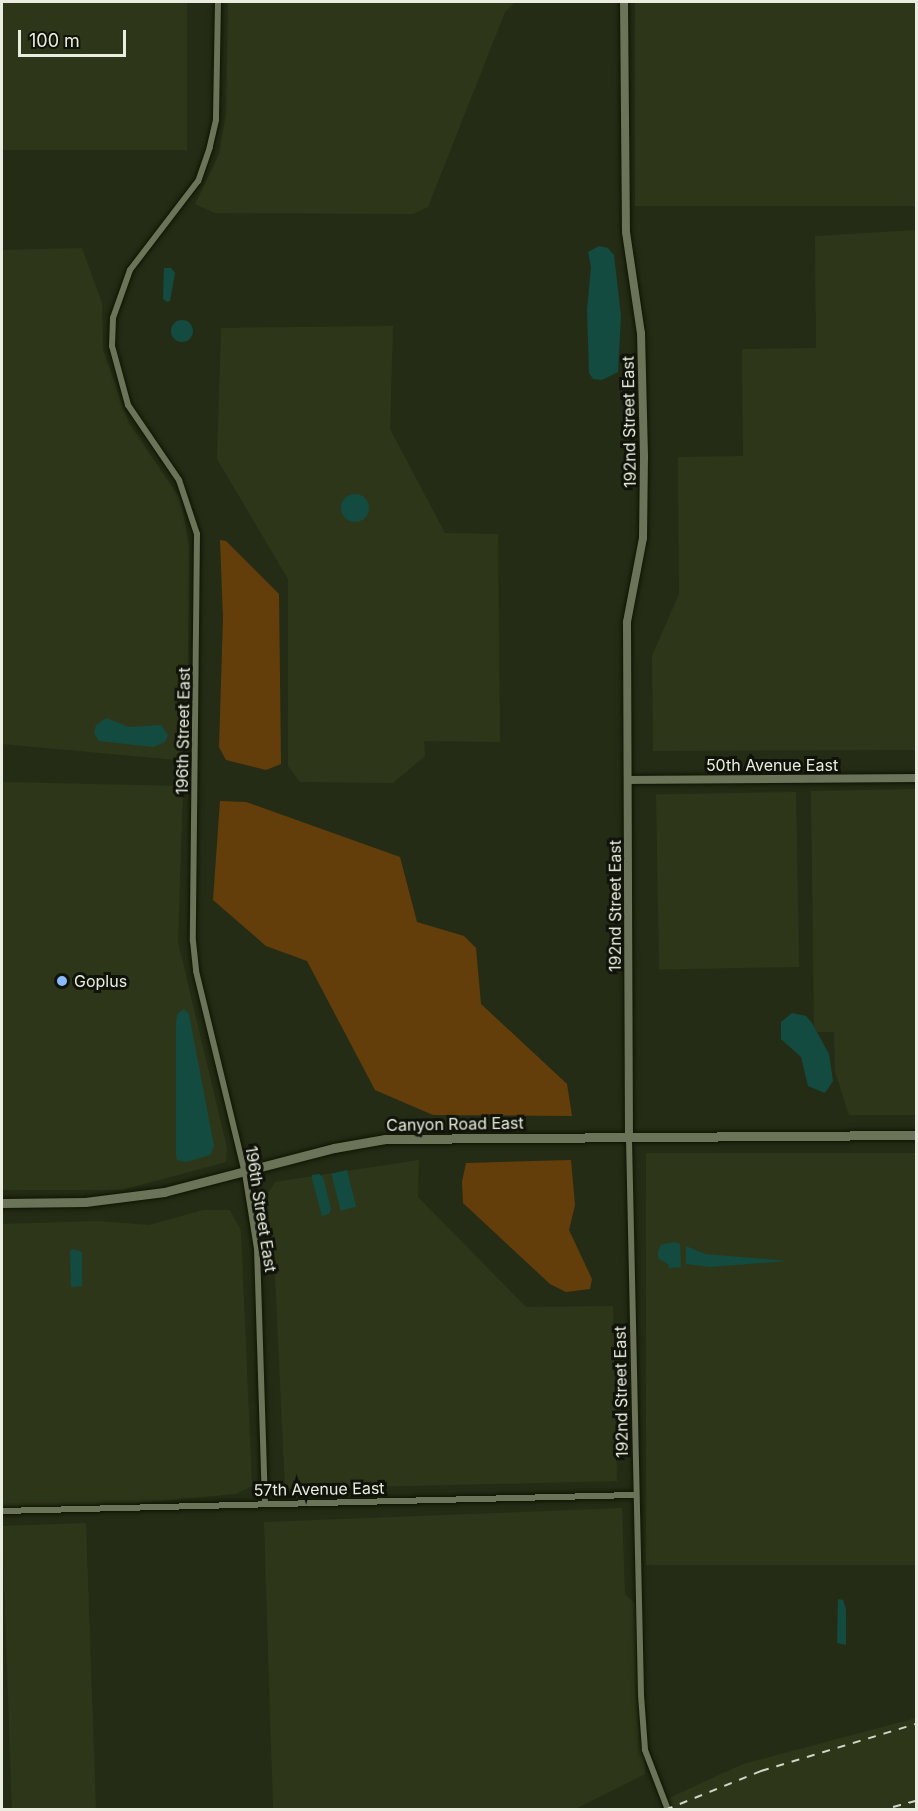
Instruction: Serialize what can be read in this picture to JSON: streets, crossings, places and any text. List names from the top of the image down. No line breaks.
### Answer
{"streets":{"main road":["Canyon Road East"],"street":["192nd Street East","196th Street East","50th Avenue East","57th Avenue East"]},"crossings":[["192nd Street East","50th Avenue East"],["192nd Street East","Canyon Road East"],["192nd Street East","57th Avenue East"],["196th Street East","Canyon Road East"],["196th Street East","57th Avenue East"]],"places":["Goplus"],"scale_bar":"100 m"}
